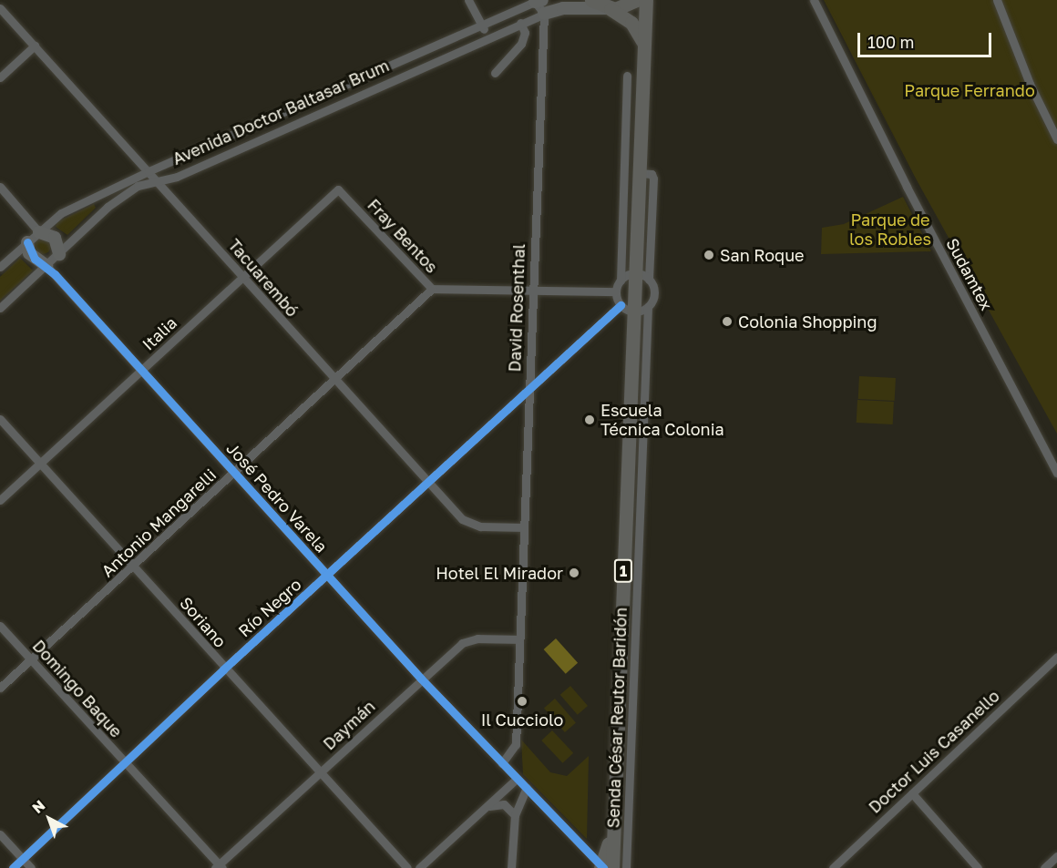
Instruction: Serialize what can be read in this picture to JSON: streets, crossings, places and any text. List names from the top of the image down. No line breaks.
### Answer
{"streets":{"main road":["1"],"street":["Avenida Doctor Baltasar Brum","Fray Bentos","Sudamtex","Tacuarembó","David Rosenthal","Italia","José Pedro Varela","Antonio Mangarelli","Río Negro","Soriano","Domingo Baque","Senda César Reutor Baridón","Daymán","Doctor Luis Casanello"]},"crossings":[["Avenida Doctor Baltasar Brum","Tacuarembó"],["Avenida Doctor Baltasar Brum","David Rosenthal"],["Avenida Doctor Baltasar Brum","José Pedro Varela"],["Fray Bentos","David Rosenthal"],["Fray Bentos","Italia"],["Fray Bentos","Antonio Mangarelli"],["Tacuarembó","David Rosenthal"],["Tacuarembó","Italia"],["Tacuarembó","Antonio Mangarelli"],["Tacuarembó","Río Negro"],["David Rosenthal","José Pedro Varela"],["David Rosenthal","Río Negro"],["David Rosenthal","Daymán"],["Italia","José Pedro Varela"],["Italia","Soriano"],["José Pedro Varela","Antonio Mangarelli"],["José Pedro Varela","1"],["José Pedro Varela","Río Negro"],["José Pedro Varela","Daymán"],["Antonio Mangarelli","Soriano"],["Antonio Mangarelli","Domingo Baque"],["1","Senda César Reutor Baridón"],["Río Negro","Soriano"],["Río Negro","Domingo Baque"],["Soriano","Daymán"],["Domingo Baque","Daymán"]],"parks":["Parque Ferrando","Parque de los Robles"],"places":["San Roque","Colonia Shopping","Escuela Técnica Colonia","Hotel El Mirador","Il Cucciolo"],"scale_bar":"100 m","north":"top left"}
